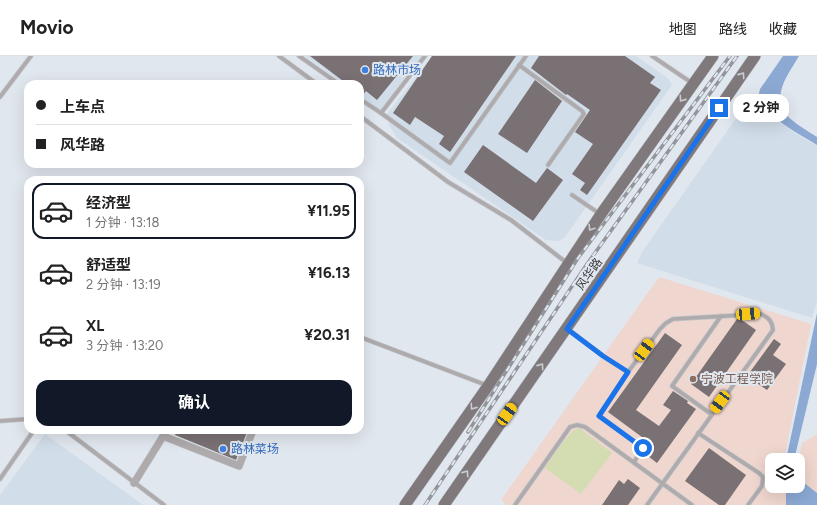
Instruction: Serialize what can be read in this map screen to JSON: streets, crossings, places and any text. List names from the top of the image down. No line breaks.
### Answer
{"streets":{"main road":["风华路"]},"places":["路林市场","宁波工程学院","路林菜场"],"page":{"header":"Movio","nav":["地图","路线","收藏"],"banner":["上车点","风华路"],"bubble":"2 分钟","list":[{"name":"经济型","note":"1 分钟 · 13:18","value":"¥11.95"},{"name":"舒适型","note":"2 分钟 · 13:19","value":"¥16.13"},{"name":"XL","note":"3 分钟 · 13:20","value":"¥20.31"}],"buttons":"确认"}}
